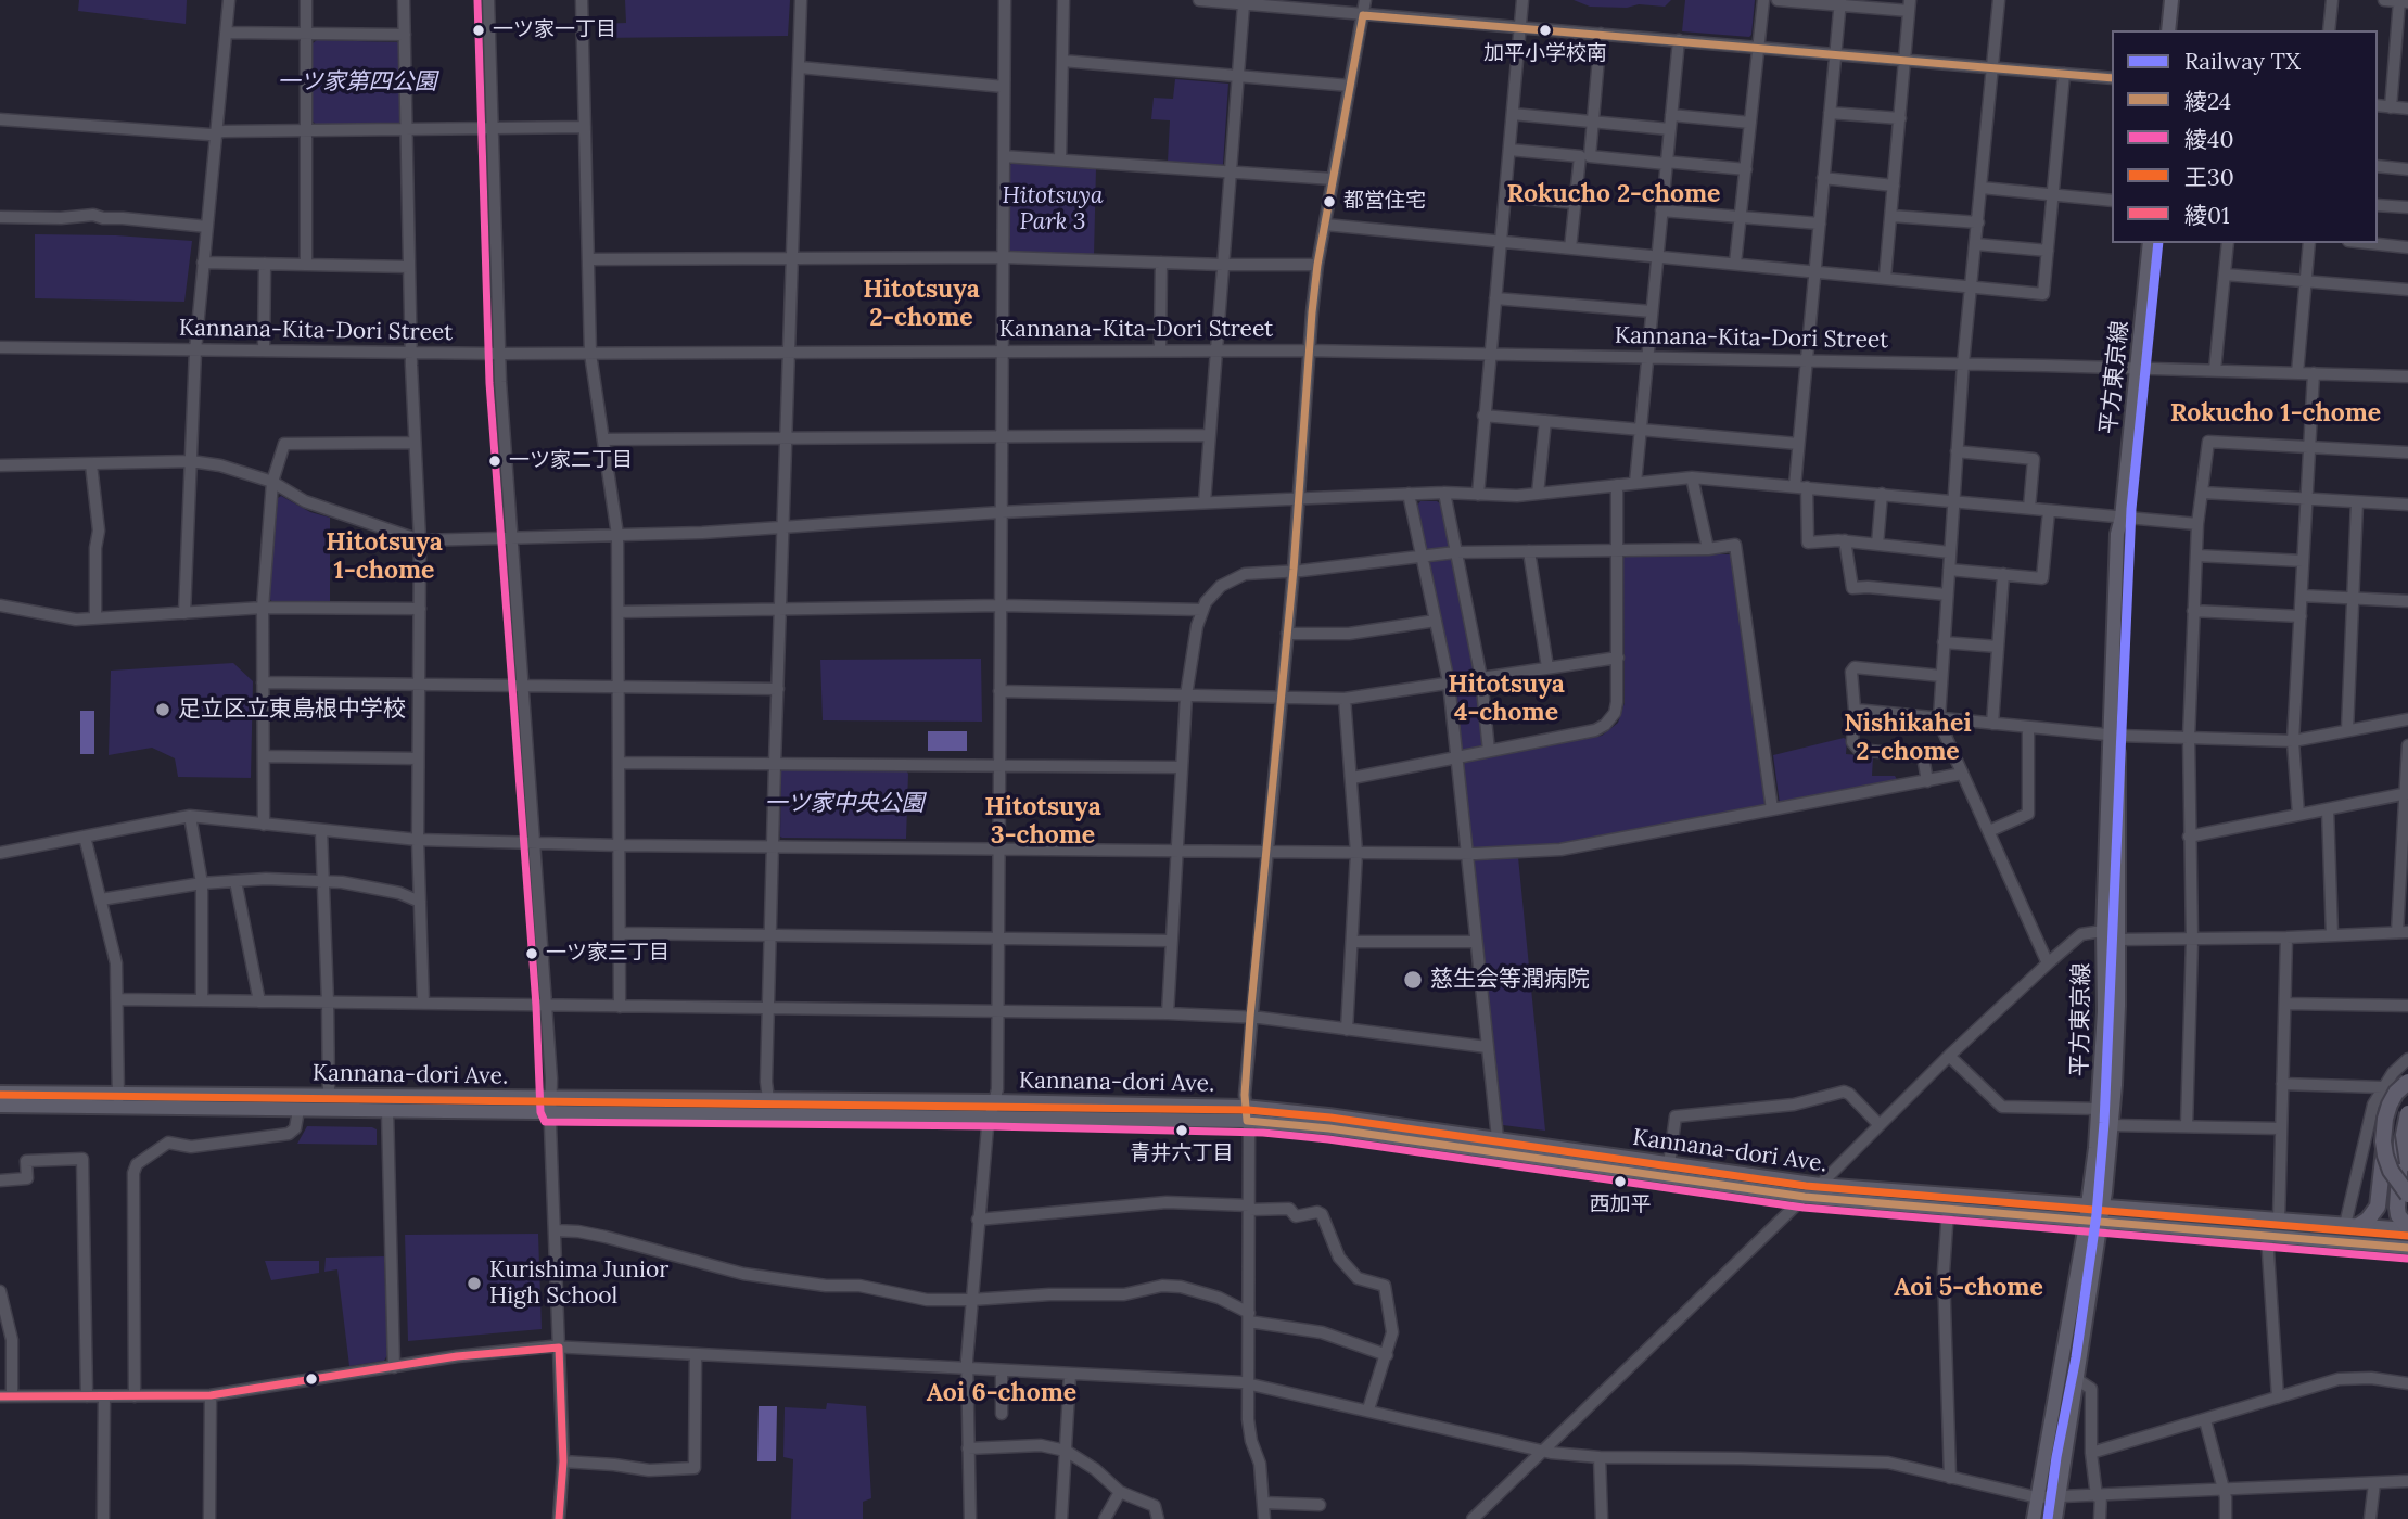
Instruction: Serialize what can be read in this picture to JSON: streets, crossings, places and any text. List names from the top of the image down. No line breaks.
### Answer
{"streets":{"main road":["平方東京線","Kannana-dori Ave."],"street":["Kannana-Kita-Dori Street"]},"crossings":[["Kannana-Kita-Dori Street","平方東京線"],["平方東京線","Kannana-dori Ave."]],"districts":["Rokucho 2-chome","Hitotsuya 2-chome","Rokucho 1-chome","Hitotsuya 1-chome","Hitotsuya 4-chome","Nishikahei 2-chome","Hitotsuya 3-chome","Aoi 5-chome","Aoi 6-chome"],"parks":["一ツ家第四公園","Hitotsuya Park 3","一ツ家中央公園"],"places":["一ツ家一丁目","加平小学校南","都営住宅","一ツ家二丁目","足立区立東島根中学校","一ツ家三丁目","慈生会等潤病院","青井六丁目","西加平","Kurishima Junior High School"],"lines":["transit line 綾40","transit line 綾24","rail line TX","transit line 王30","transit line 綾01"],"legend":["Railway TX","綾24","綾40","王30","綾01"]}
